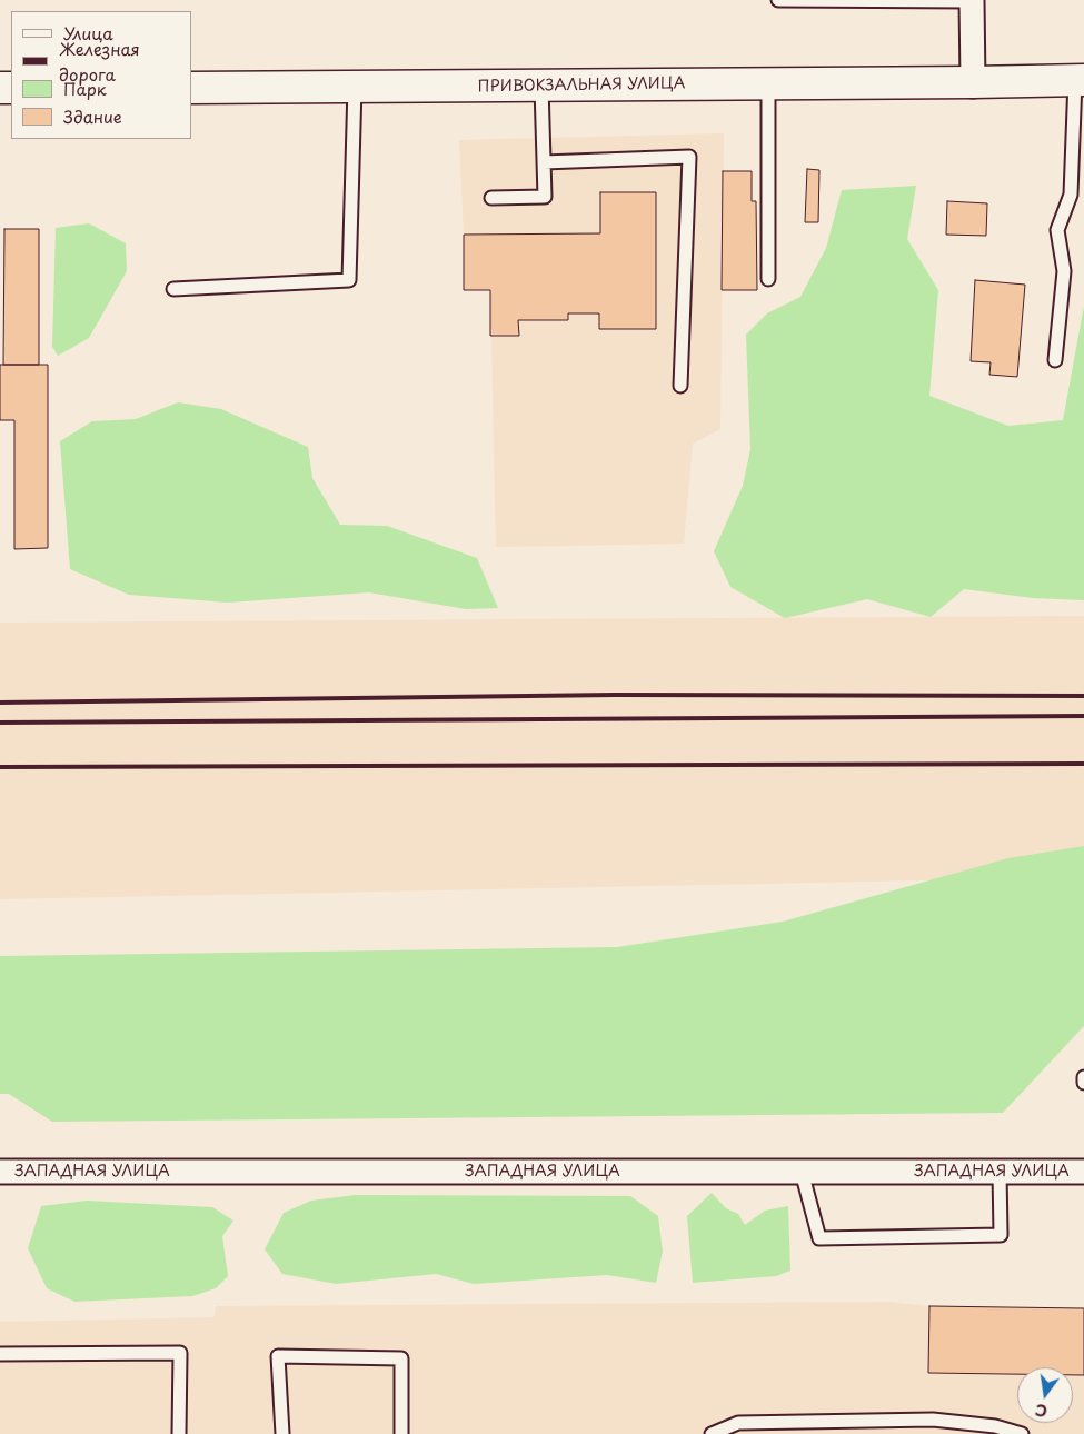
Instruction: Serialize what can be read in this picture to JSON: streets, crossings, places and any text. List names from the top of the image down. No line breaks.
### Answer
{"streets":{"main road":["ПРИВОКЗАЛЬНАЯ УЛИЦА"],"street":["ЗАПАДНАЯ УЛИЦА"]},"legend":["Улица","Железная дорога","Парк","Здание"],"north":"bottom"}
